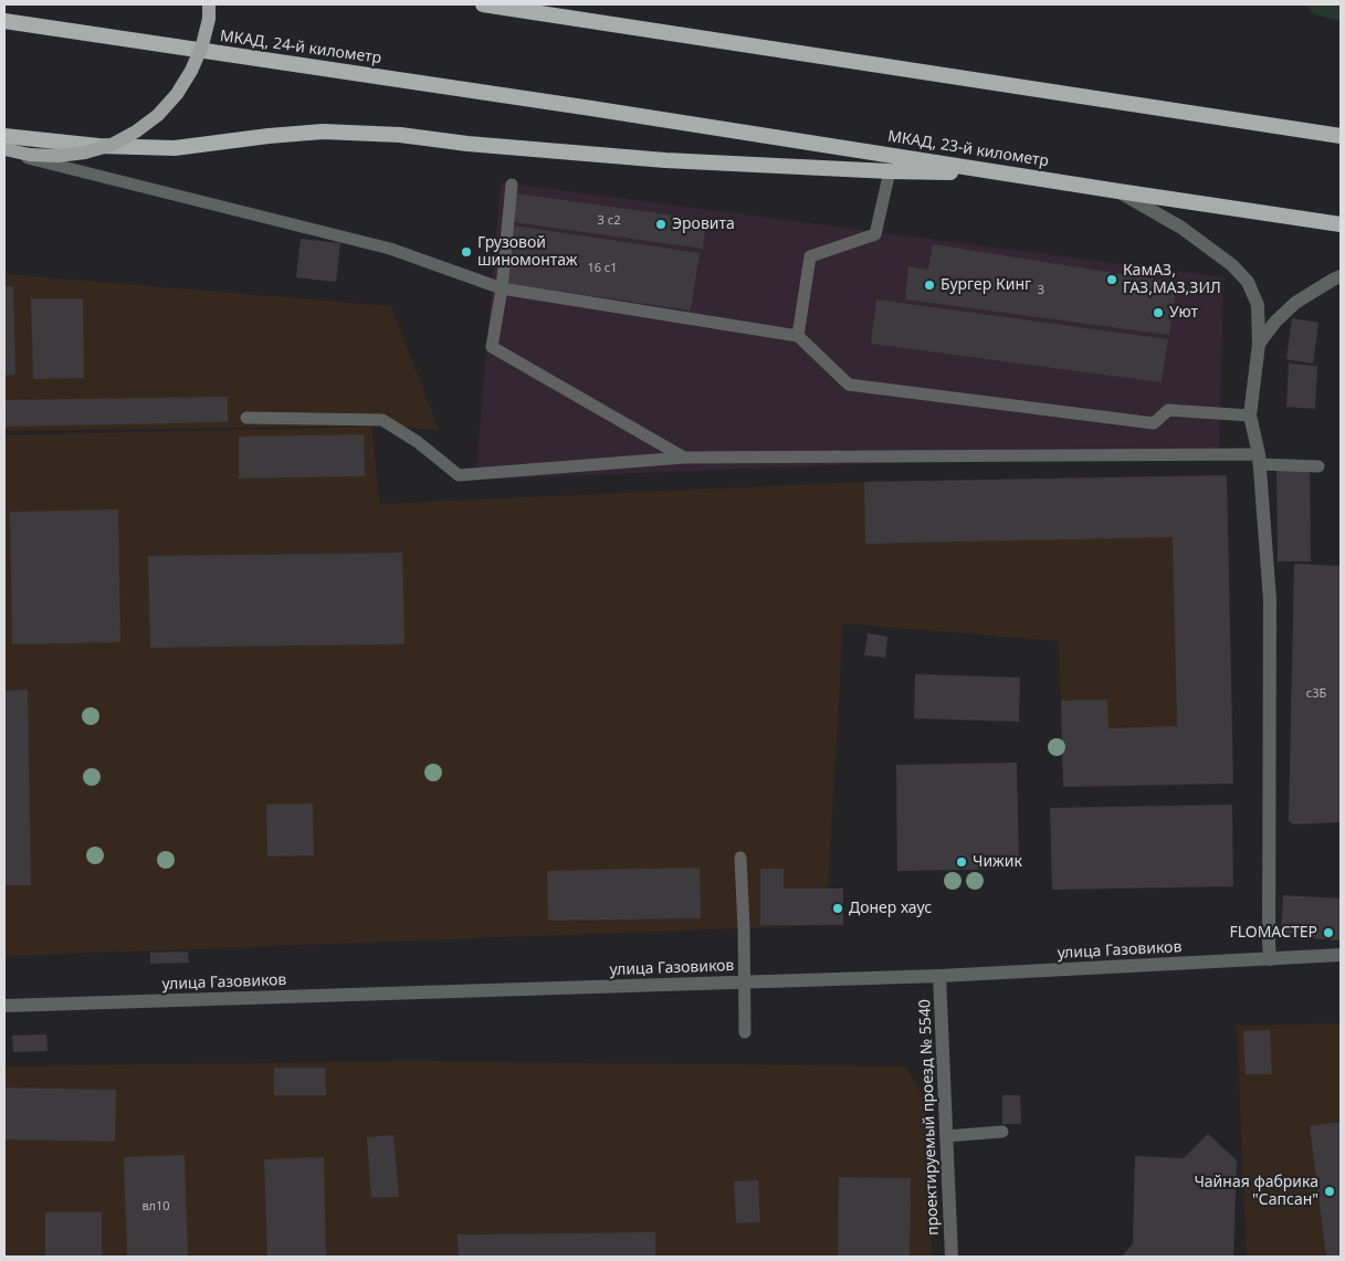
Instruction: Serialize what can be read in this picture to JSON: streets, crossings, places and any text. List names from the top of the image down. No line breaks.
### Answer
{"streets":{"highway":["МКАД, 24-й километр","МКАД, 23-й километр"],"street":["улица Газовиков","проектируемый проезд № 5540"]},"crossings":[["МКАД, 24-й километр","МКАД, 23-й километр"],["улица Газовиков","проектируемый проезд № 5540"]],"places":["Эровита","Грузовой шиномонтаж","КамАЗ, ГАЗ,МАЗ,ЗИЛ","Бургер Кинг","Уют","Чижик","Донер хаус","FLOМАСТЕР","Чайная фабрика \"Сапсан\""],"house_numbers":["3 с2","16 с1","3","с3Б","вл10"]}
